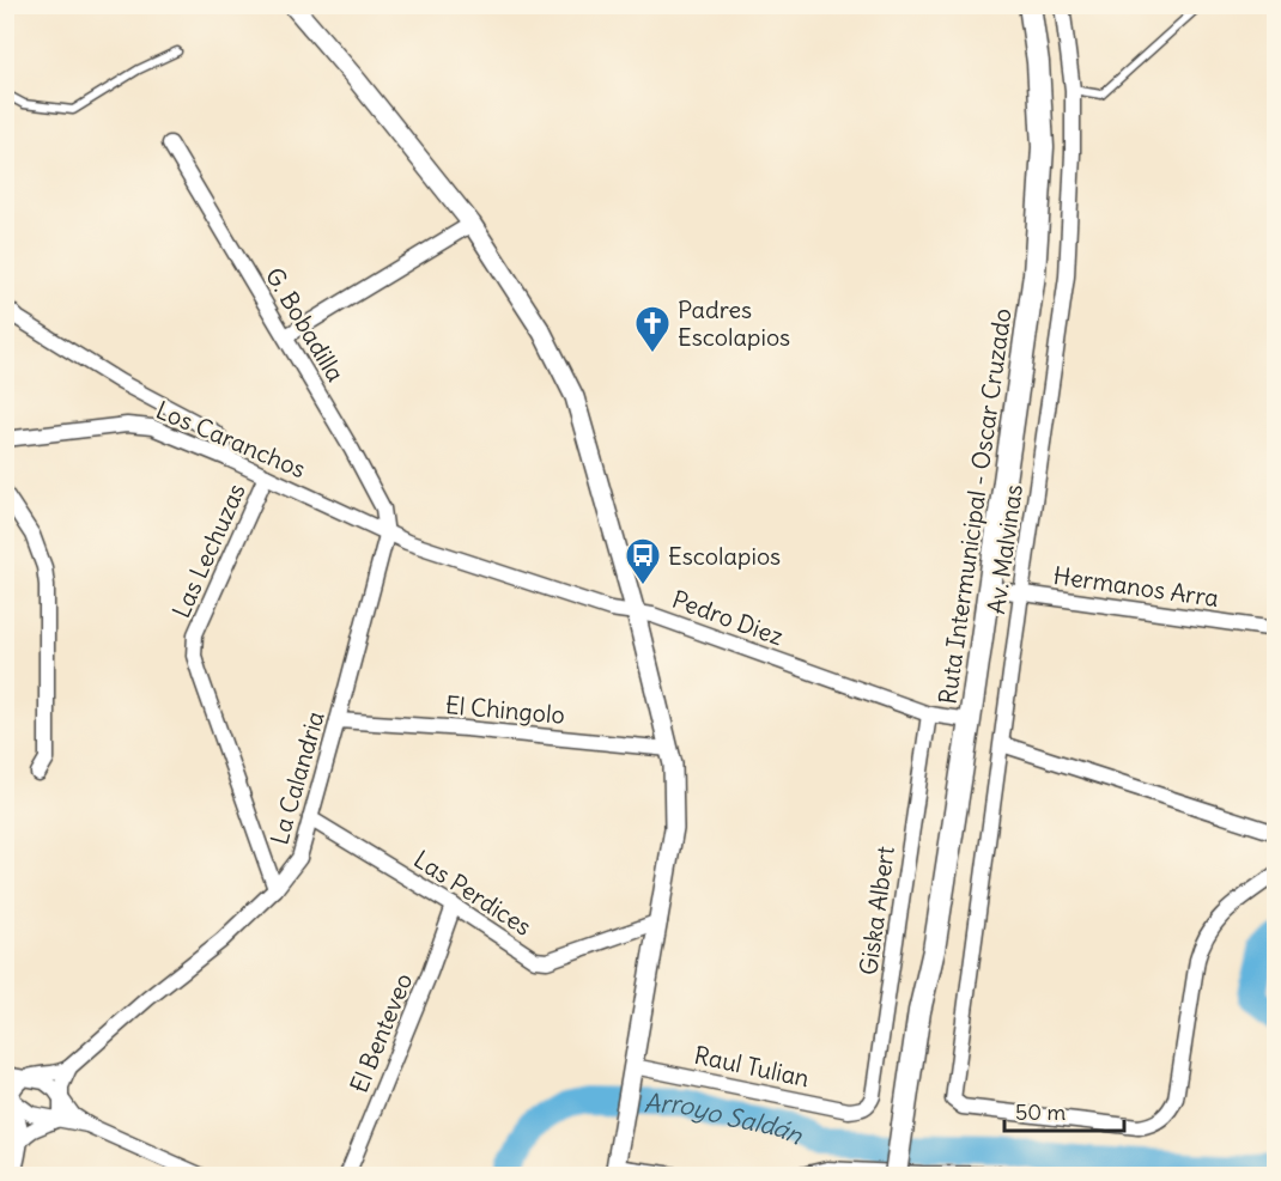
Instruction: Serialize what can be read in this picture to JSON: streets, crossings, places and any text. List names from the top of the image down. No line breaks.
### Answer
{"streets":{"main road":["Ruta Intermunicipal - Oscar Cruzado"],"street":["G. Bobadilla","Los Caranchos","Av. Malvinas","Las Lechuzas","Hermanos Arra","Pedro Diez","El Chingolo","La Calandria","Las Perdices","Giska Albert","El Benteveo","Raul Tulian"]},"crossings":[["G. Bobadilla","Los Caranchos"],["G. Bobadilla","Pedro Diez"],["G. Bobadilla","La Calandria"],["Los Caranchos","Las Lechuzas"],["Los Caranchos","Pedro Diez"],["Los Caranchos","La Calandria"],["Ruta Intermunicipal - Oscar Cruzado","Hermanos Arra"],["Ruta Intermunicipal - Oscar Cruzado","Pedro Diez"],["Av. Malvinas","Hermanos Arra"],["Las Lechuzas","La Calandria"],["Pedro Diez","La Calandria"],["Pedro Diez","Giska Albert"],["El Chingolo","La Calandria"],["La Calandria","Las Perdices"],["Las Perdices","El Benteveo"],["Giska Albert","Raul Tulian"]],"water":["Arroyo Saldán"],"places":{"church":["Padres Escolapios"],"bus stop":["Escolapios"]},"scale_bar":"50 m"}
